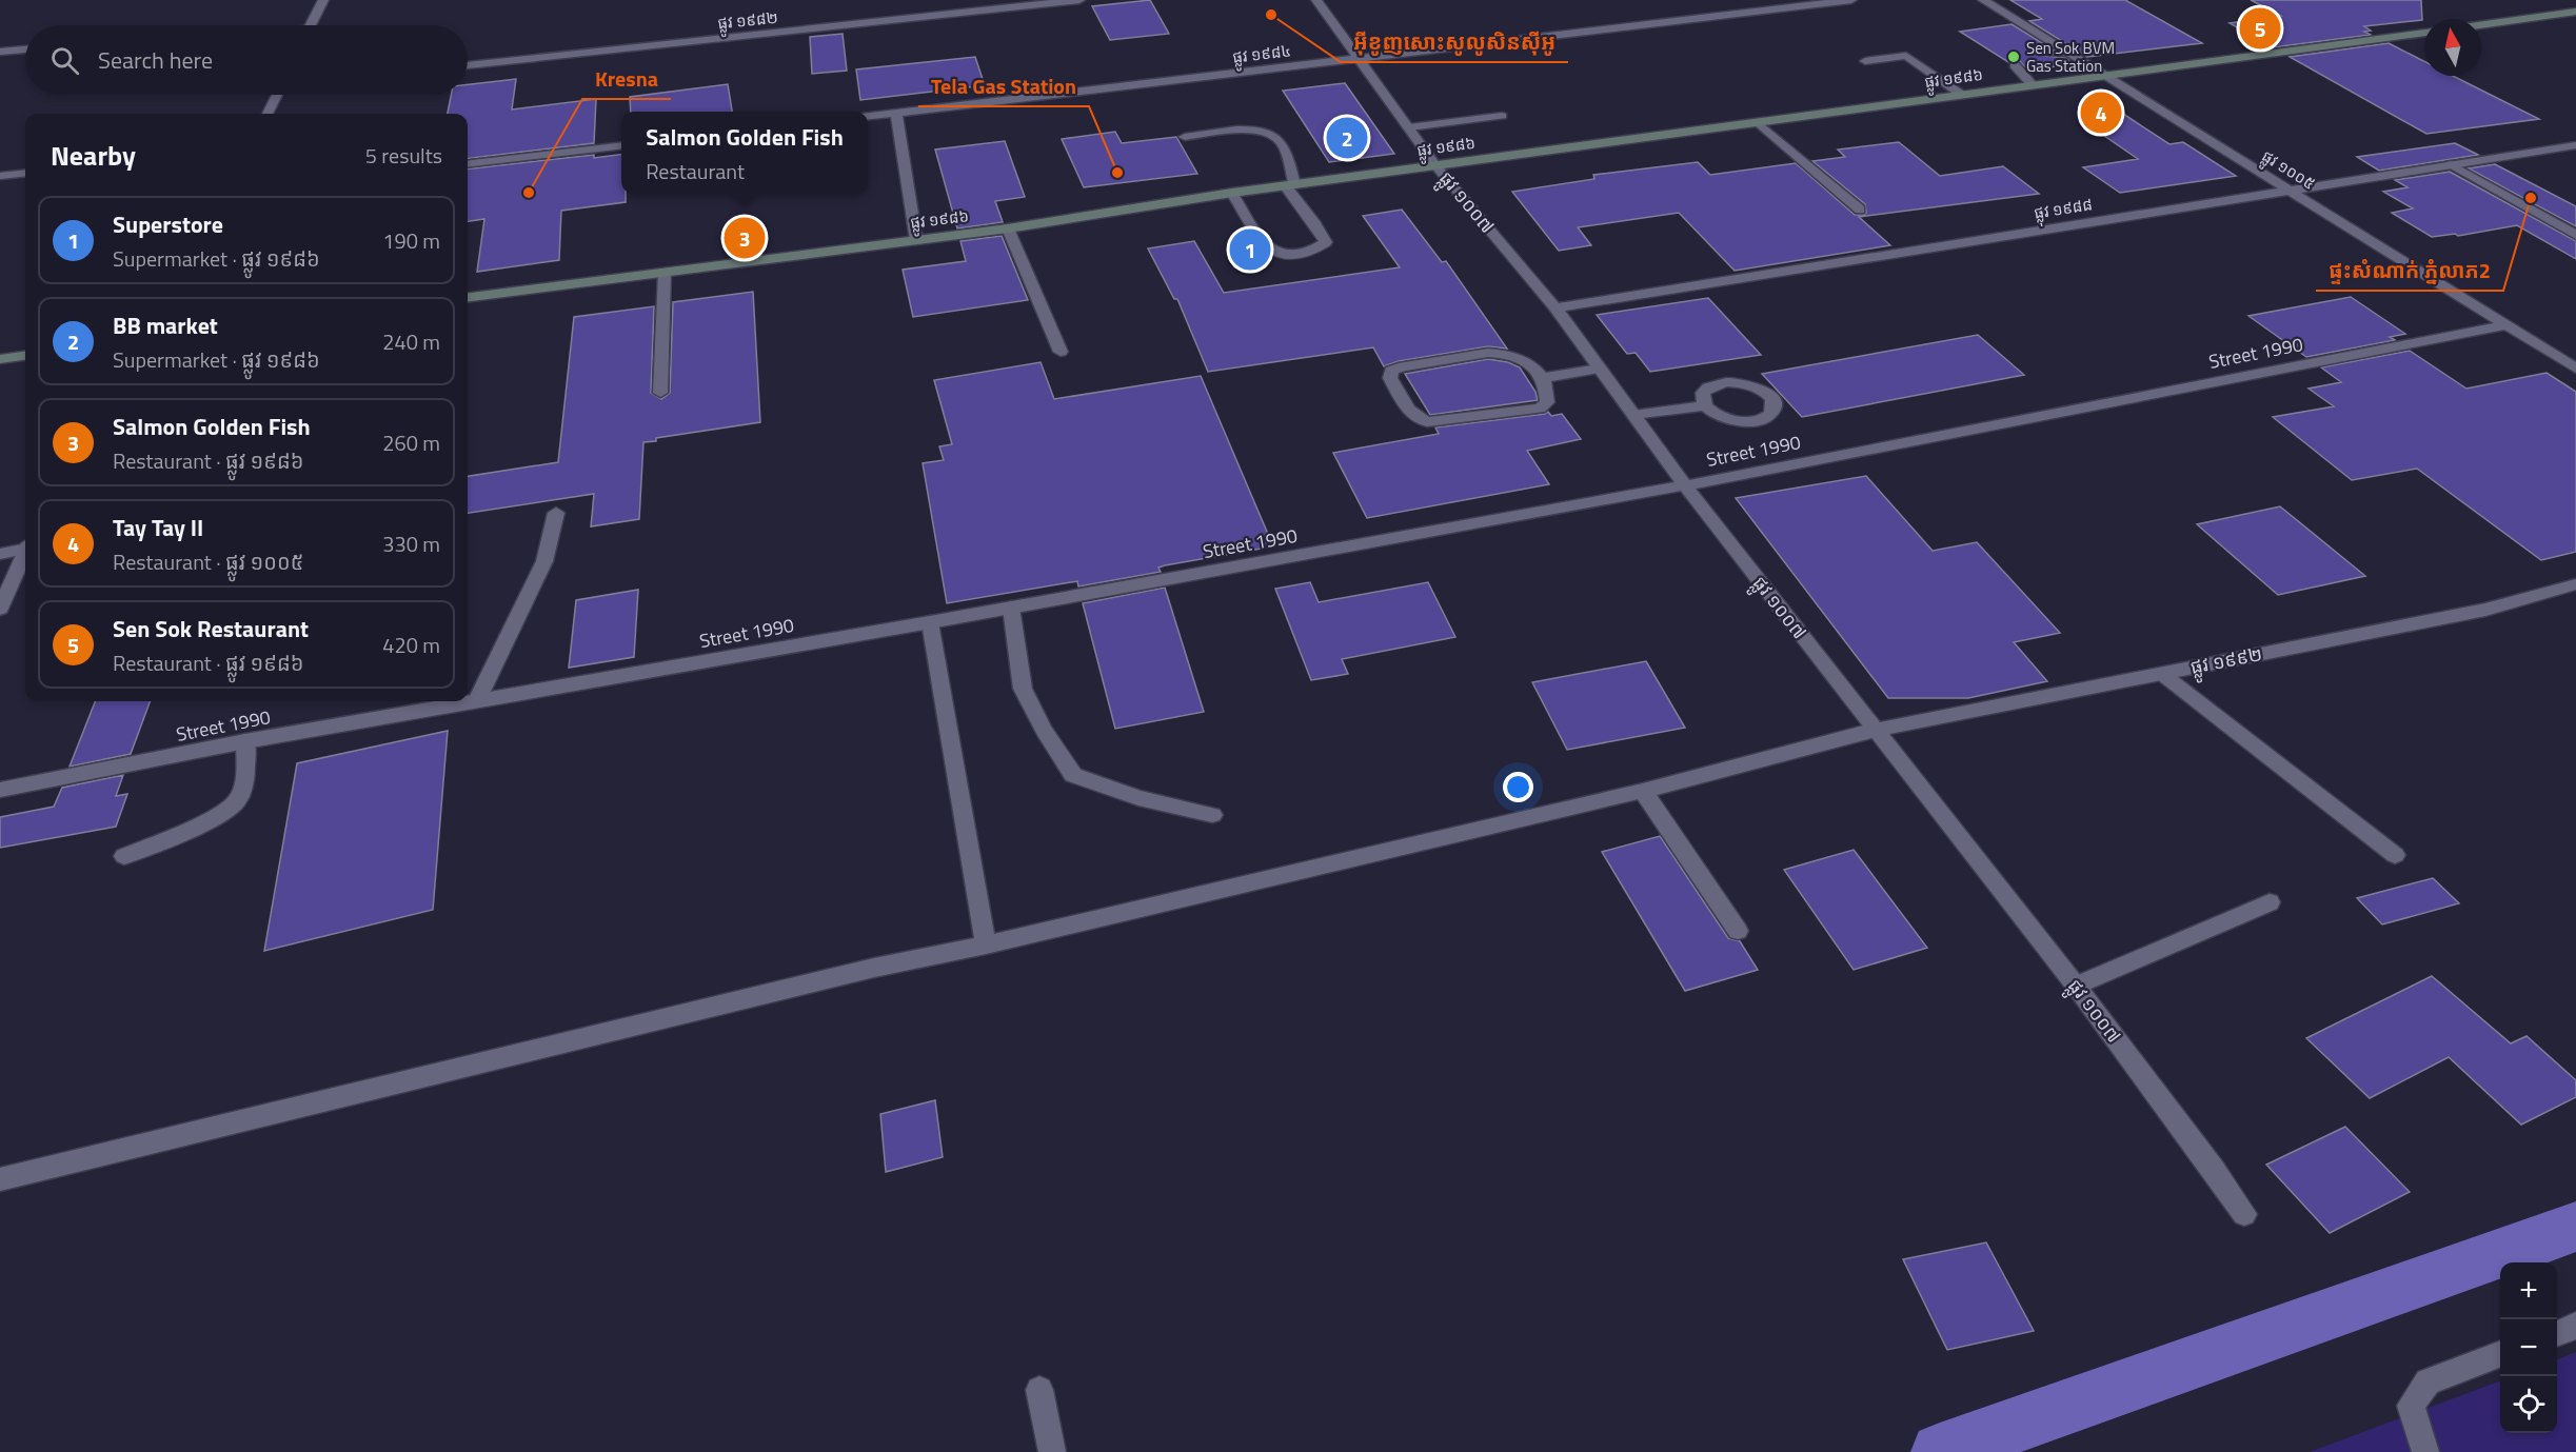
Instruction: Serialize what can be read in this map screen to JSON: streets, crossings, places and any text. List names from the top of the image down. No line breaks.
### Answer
{"streets":{"main road":["ផ្លូវ ១៩៨៦"],"street":["ផ្លូវ ១៩៨២","ផ្លូវ ១៩៨៤","ផ្លូវ ១០០៥","ផ្លូវ ១០០៧","ផ្លុវ ១៩៨៨","Street 1990","ផ្លូវ ១៩៩២"]},"crossings":[["ផ្លូវ ១៩៨៤","ផ្លូវ ១០០៧"],["ផ្លូវ ១៩៨៦","ផ្លូវ ១០០៥"],["ផ្លូវ ១៩៨៦","ផ្លូវ ១០០៧"],["ផ្លូវ ១០០៥","ផ្លុវ ១៩៨៨"],["ផ្លូវ ១០០៥","Street 1990"],["ផ្លូវ ១០០៧","ផ្លុវ ១៩៨៨"],["ផ្លូវ ១០០៧","Street 1990"],["ផ្លូវ ១០០៧","ផ្លូវ ១៩៩២"]],"places":["អ៊ីខូញសោះសូលូសិនស៊ីអូ","Sen Sok BVM Gas Station","Tela Gas Station","Kresna","ផ្ទះសំណាក់ ភ្នំលាភ2"],"north":"top","page":{"pins":["5","4","2","3","1"],"search":"Search here","popup":["Salmon Golden Fish","Restaurant"],"heading":["Nearby","5 results"],"list":[{"mark":"1","name":"Superstore","note":"Supermarket · ផ្លូវ ១៩៨៦","value":"190 m"},{"mark":"2","name":"BB market","note":"Supermarket · ផ្លូវ ១៩៨៦","value":"240 m"},{"mark":"3","name":"Salmon Golden Fish","note":"Restaurant · ផ្លូវ ១៩៨៦","value":"260 m"},{"mark":"4","name":"Tay Tay II","note":"Restaurant · ផ្លូវ ១០០៥","value":"330 m"},{"mark":"5","name":"Sen Sok Restaurant","note":"Restaurant · ផ្លូវ ១៩៨៦","value":"420 m"}],"map_buttons":["+","−"]}}
